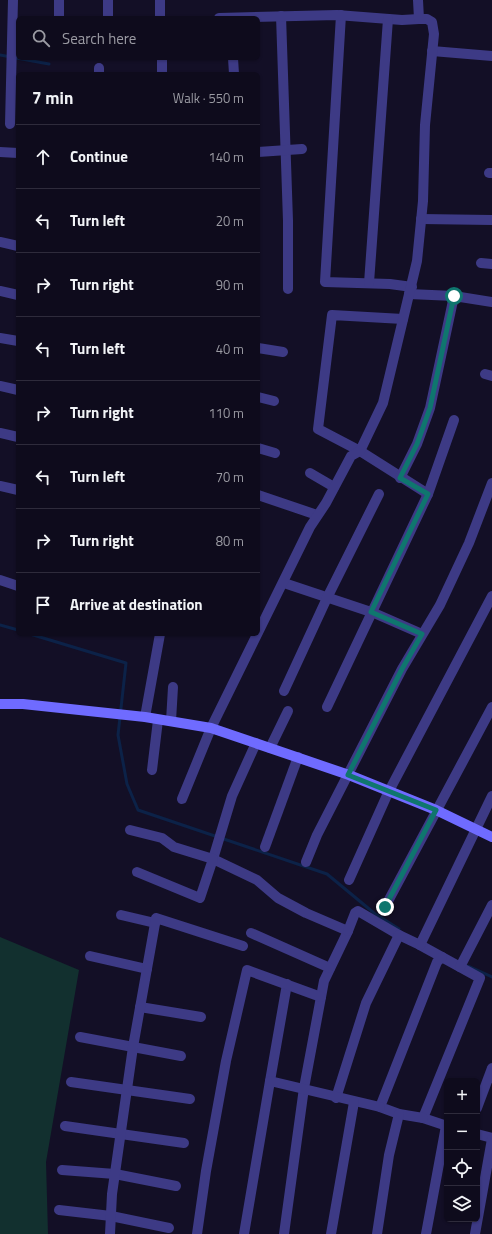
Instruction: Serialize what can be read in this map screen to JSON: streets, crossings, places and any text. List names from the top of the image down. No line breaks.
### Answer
{"page":{"search":"Search here","heading":["7 min","Walk · 550 m"],"list":[["Continue","140 m"],["Turn left","20 m"],["Turn right","90 m"],["Turn left","40 m"],["Turn right","110 m"],["Turn left","70 m"],["Turn right","80 m"],"Arrive at destination"],"map_buttons":["+","−"]}}
